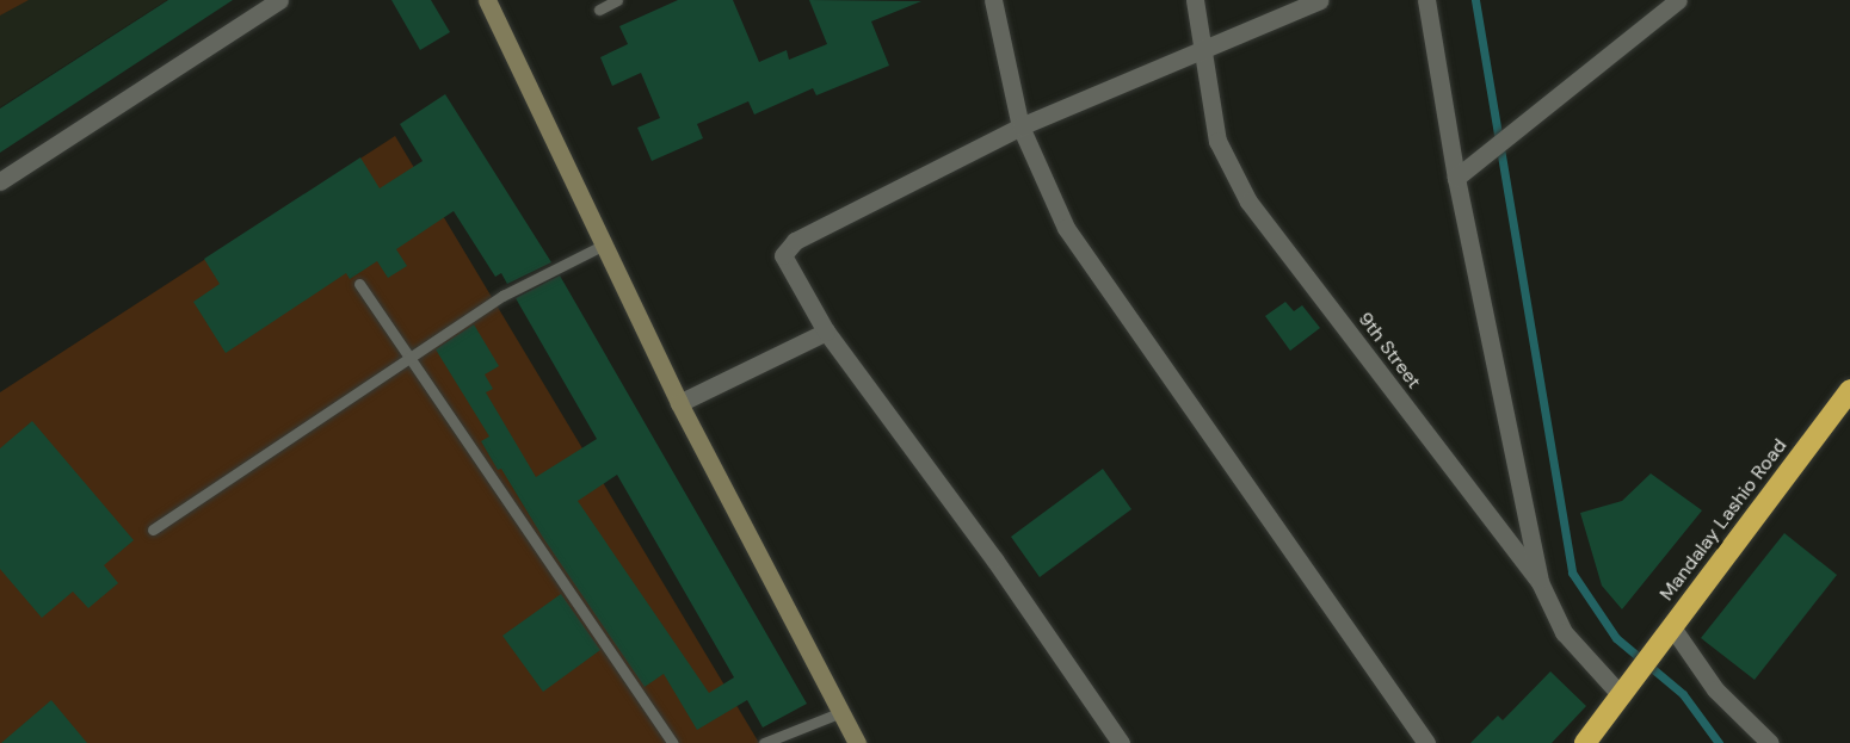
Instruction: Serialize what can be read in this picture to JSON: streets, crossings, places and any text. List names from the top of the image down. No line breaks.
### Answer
{"streets":{"highway":["Mandalay Lashio Road"],"street":["9th Street"]},"crossings":[["9th Street","Mandalay Lashio Road"]]}
